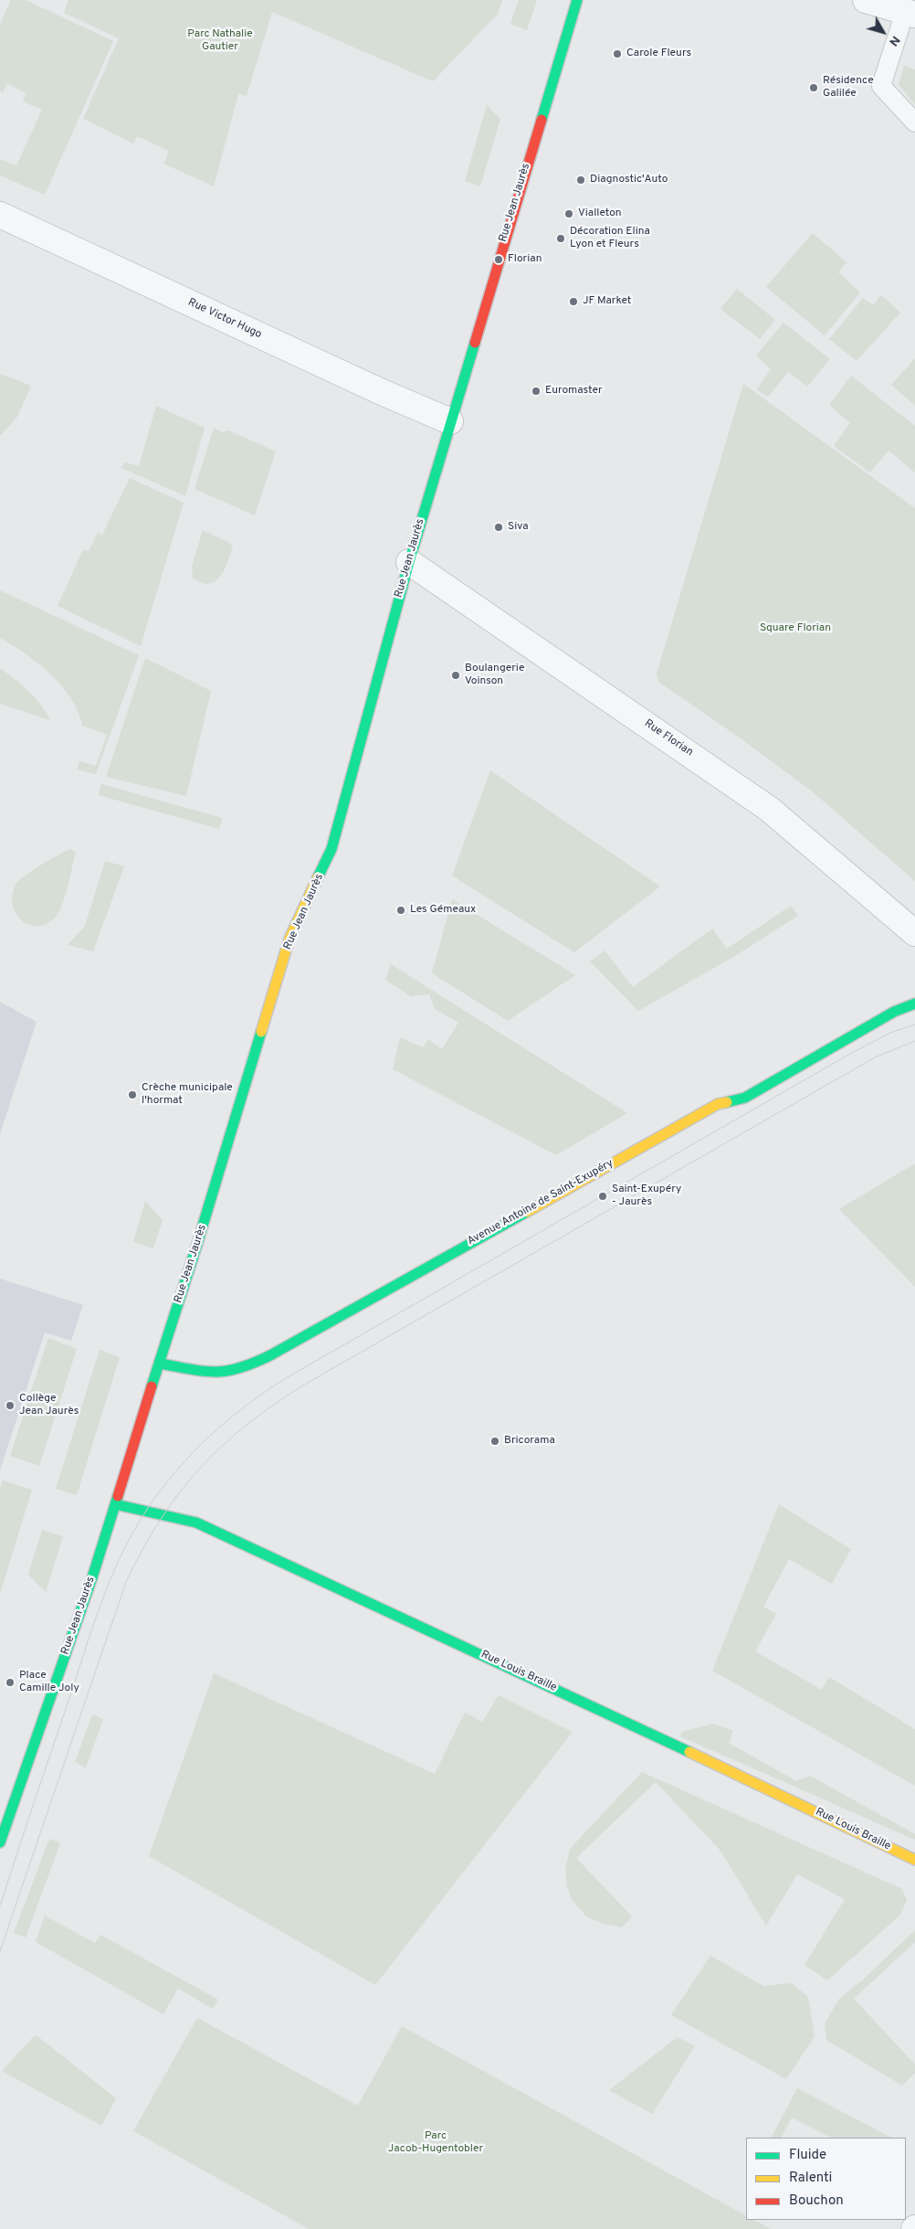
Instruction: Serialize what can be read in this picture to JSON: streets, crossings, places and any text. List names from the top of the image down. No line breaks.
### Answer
{"streets":{"main road":["Rue Jean Jaurès","Avenue Antoine de Saint-Exupéry","Rue Louis Braille"],"street":["Rue Victor Hugo","Rue Florian"]},"crossings":[["Rue Jean Jaurès","Rue Victor Hugo"],["Rue Jean Jaurès","Rue Florian"],["Rue Jean Jaurès","Avenue Antoine de Saint-Exupéry"],["Rue Jean Jaurès","Rue Louis Braille"]],"parks":["Parc Nathalie Gautier","Square Florian","Parc Jacob-Hugentobler"],"places":["Carole Fleurs","Résidence Galilée","Diagnostic'Auto","Vialleton","Décoration Elina Lyon et Fleurs","Florian","JF Market","Euromaster","Siva","Boulangerie Voinson","Les Gémeaux","Crèche municipale l'hormat","Saint-Exupéry - Jaurès","Collège Jean Jaurès","Bricorama","Place Camille Joly"],"legend":["Fluide","Ralenti","Bouchon"],"north":"bottom right"}
